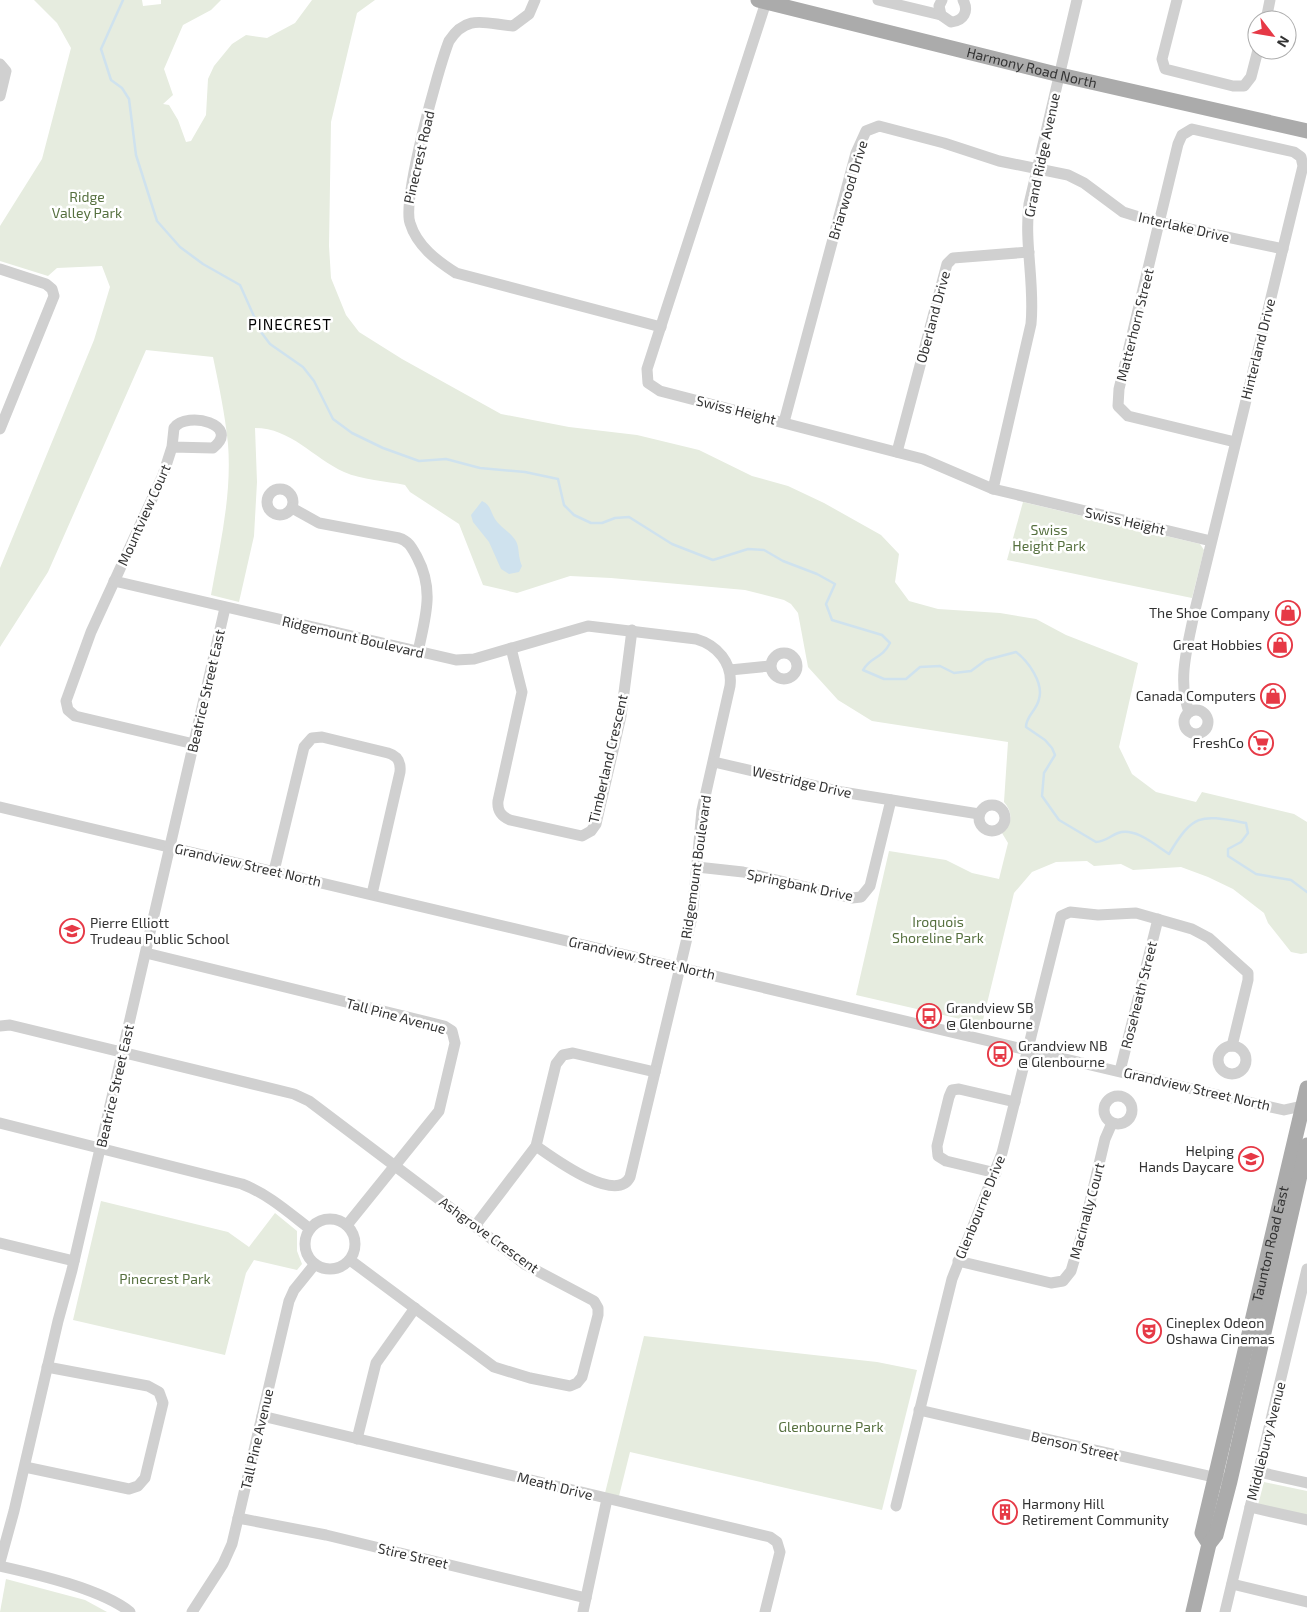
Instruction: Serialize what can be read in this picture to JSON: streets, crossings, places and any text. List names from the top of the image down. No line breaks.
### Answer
{"streets":{"main road":["Harmony Road North","Taunton Road East"],"street":["Grand Ridge Avenue","Pinecrest Road","Briarwood Drive","Interlake Drive","Oberland Drive","Matterhorn Street","Hinterland Drive","Swiss Height","Mountview Court","Ridgemount Boulevard","Beatrice Street East","Timberland Crescent","Westridge Drive","Grandview Street North","Springbank Drive","Roseheath Street","Tall Pine Avenue","Glenbourne Drive","Macinally Court","Ashgrove Crescent","Middlebury Avenue","Benson Street","Meath Drive","Stire Street"]},"crossings":[["Harmony Road North","Grand Ridge Avenue"],["Harmony Road North","Swiss Height"],["Grand Ridge Avenue","Briarwood Drive"],["Grand Ridge Avenue","Interlake Drive"],["Grand Ridge Avenue","Oberland Drive"],["Grand Ridge Avenue","Swiss Height"],["Pinecrest Road","Swiss Height"],["Briarwood Drive","Interlake Drive"],["Briarwood Drive","Swiss Height"],["Interlake Drive","Matterhorn Street"],["Interlake Drive","Hinterland Drive"],["Oberland Drive","Swiss Height"],["Matterhorn Street","Hinterland Drive"],["Hinterland Drive","Swiss Height"],["Mountview Court","Ridgemount Boulevard"],["Mountview Court","Beatrice Street East"],["Ridgemount Boulevard","Beatrice Street East"],["Ridgemount Boulevard","Timberland Crescent"],["Ridgemount Boulevard","Westridge Drive"],["Ridgemount Boulevard","Grandview Street North"],["Ridgemount Boulevard","Springbank Drive"],["Beatrice Street East","Grandview Street North"],["Beatrice Street East","Tall Pine Avenue"],["Beatrice Street East","Ashgrove Crescent"],["Westridge Drive","Springbank Drive"],["Grandview Street North","Roseheath Street"],["Grandview Street North","Glenbourne Drive"],["Grandview Street North","Taunton Road East"],["Roseheath Street","Glenbourne Drive"],["Tall Pine Avenue","Ashgrove Crescent"],["Tall Pine Avenue","Meath Drive"],["Tall Pine Avenue","Stire Street"],["Glenbourne Drive","Macinally Court"],["Glenbourne Drive","Benson Street"],["Taunton Road East","Benson Street"]],"districts":["PINECREST"],"parks":["Ridge Valley Park","Swiss Height Park","Iroquois Shoreline Park","Pinecrest Park","Glenbourne Park"],"places":{"shop":["The Shoe Company","Great Hobbies","Canada Computers"],"supermarket":["FreshCo"],"school or university":["Pierre Elliott Trudeau Public School","Helping Hands Daycare"],"bus stop":["Grandview SB @ Glenbourne","Grandview NB @ Glenbourne"],"theatre":["Cineplex Odeon Oshawa Cinemas"],"building":["Harmony Hill Retirement Community"]},"north":"bottom right"}
